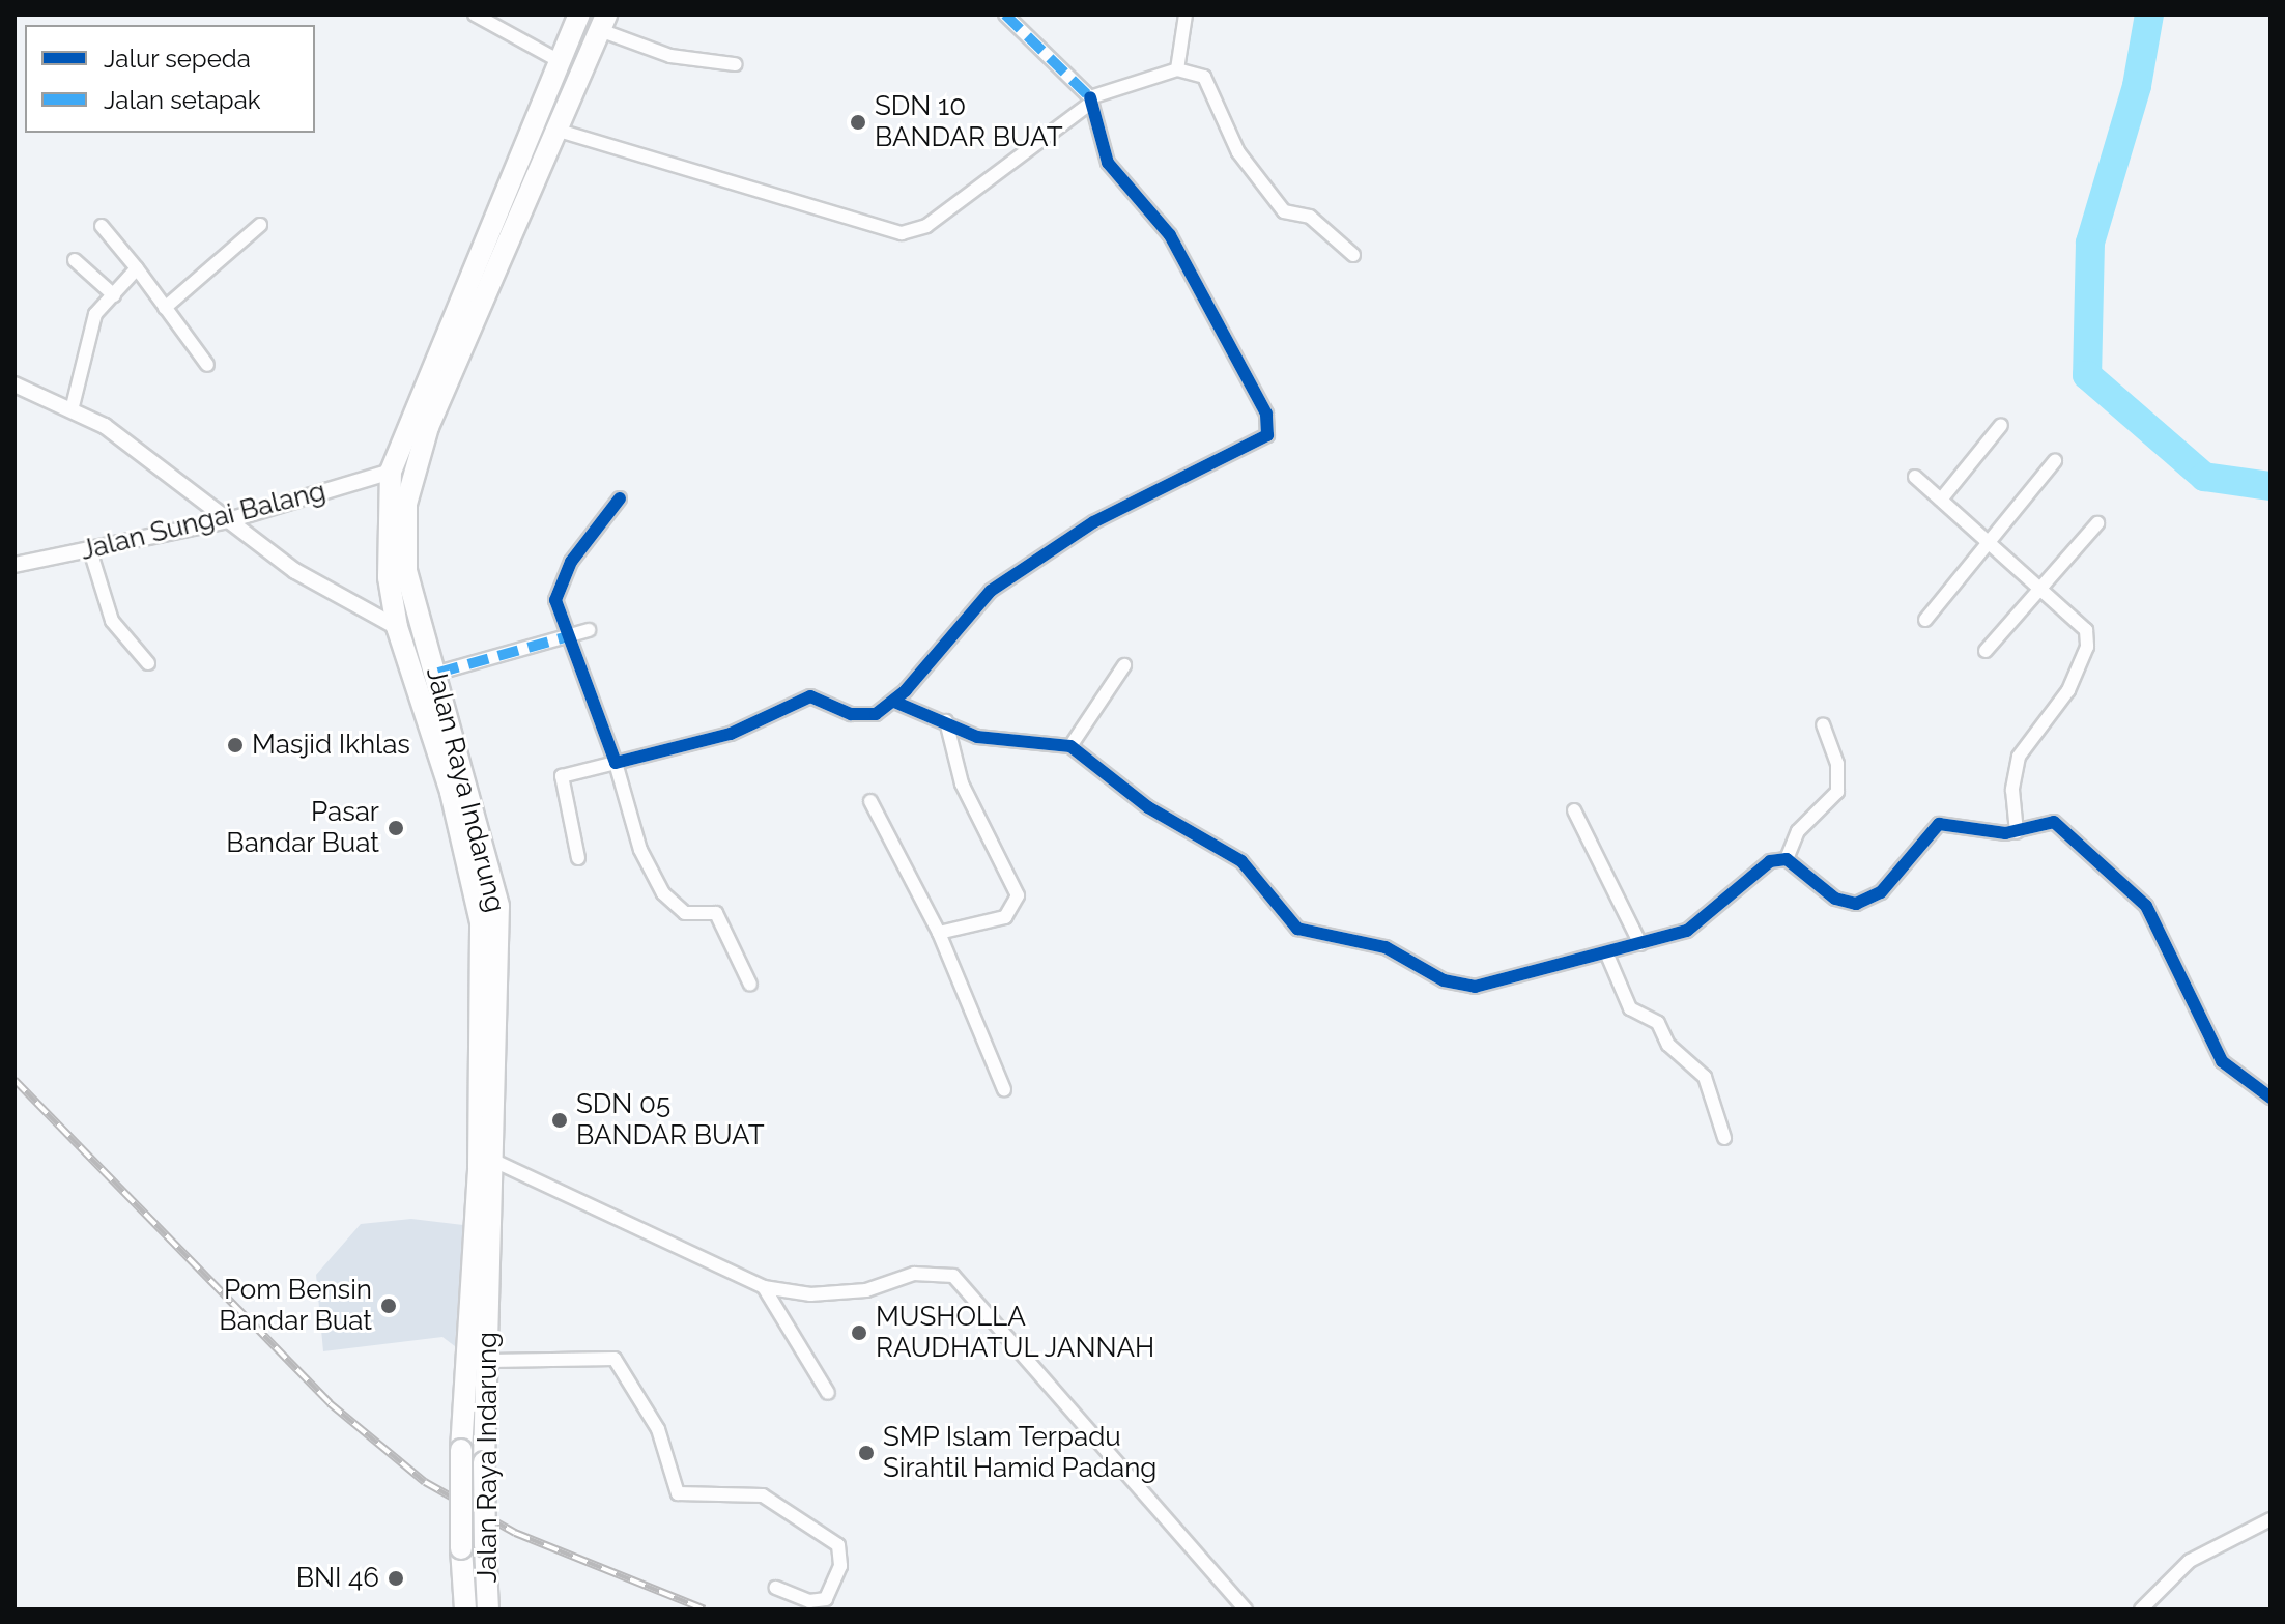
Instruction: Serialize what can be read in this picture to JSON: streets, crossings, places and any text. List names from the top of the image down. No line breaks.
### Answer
{"streets":{"highway":["Jalan Raya Indarung"],"street":["Jalan Sungai Balang"]},"crossings":[["Jalan Sungai Balang","Jalan Raya Indarung"]],"places":["SDN 10 BANDAR BUAT","Masjid Ikhlas","Pasar Bandar Buat","SDN 05 BANDAR BUAT","Pom Bensin Bandar Buat","MUSHOLLA RAUDHATUL JANNAH","SMP Islam Terpadu Sirahtil Hamid Padang","BNI 46"],"legend":["Jalur sepeda","Jalan setapak"]}
